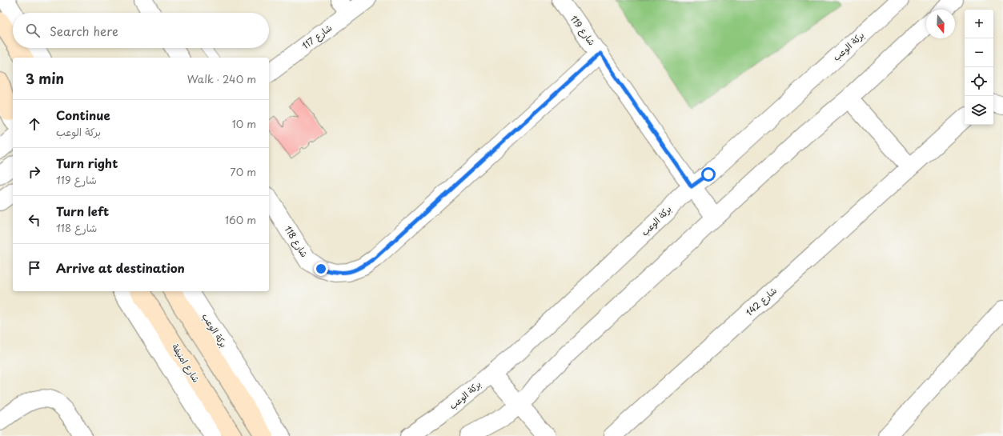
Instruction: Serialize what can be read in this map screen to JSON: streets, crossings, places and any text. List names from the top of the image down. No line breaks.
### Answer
{"streets":{"street":["شارع 119","شارع 117","بركة الوعب","شارع 118","شارع 142","شارع امنيفة"]},"crossings":[["شارع 119","بركة الوعب"],["شارع 119","شارع 118"]],"north":"bottom","page":{"map_buttons":["+","−"],"search":"Search here","heading":["3 min","Walk · 240 m"],"list":[["Continue","بركة الوعب","10 m"],["Turn right","شارع 119","70 m"],["Turn left","شارع 118","160 m"],"Arrive at destination"]}}
